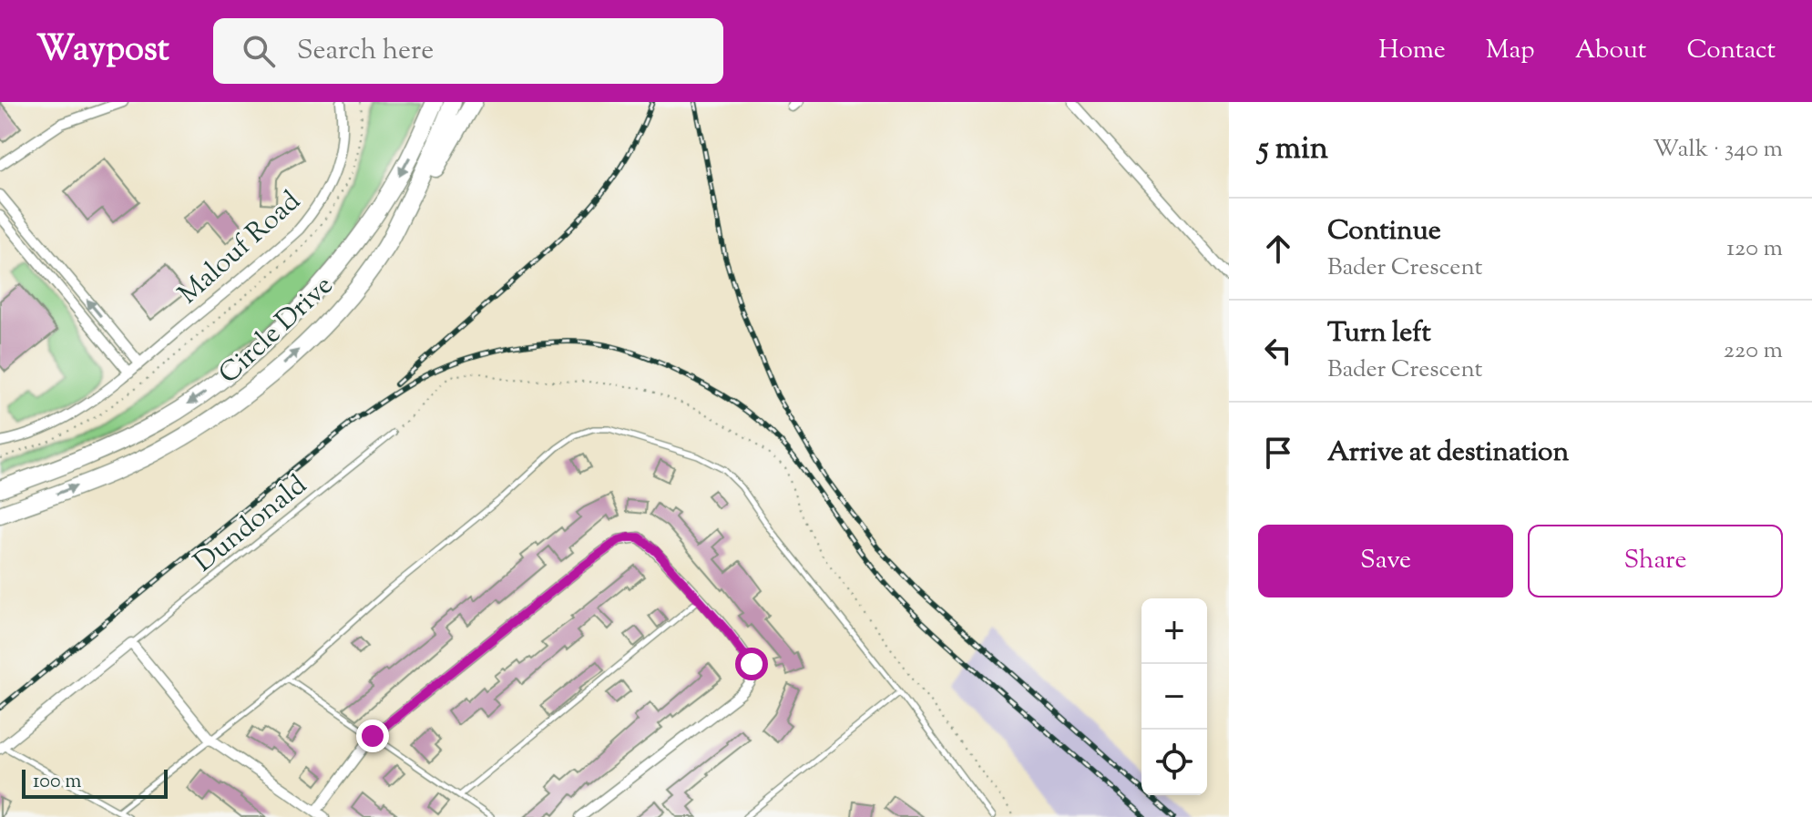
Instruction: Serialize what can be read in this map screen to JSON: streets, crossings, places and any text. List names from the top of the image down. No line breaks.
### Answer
{"streets":{"highway":["Circle Drive"],"street":["Malouf Road"],"lane":["Dundonald"]},"scale_bar":"100 m","page":{"header":"Waypost","search":"Search here","nav":["Home","Map","About","Contact"],"heading":["5 min","Walk · 340 m"],"list":[["Continue","Bader Crescent","120 m"],["Turn left","Bader Crescent","220 m"],"Arrive at destination"],"buttons":["Save","Share"],"map_buttons":["+","−"],"scale":"100 m"}}
